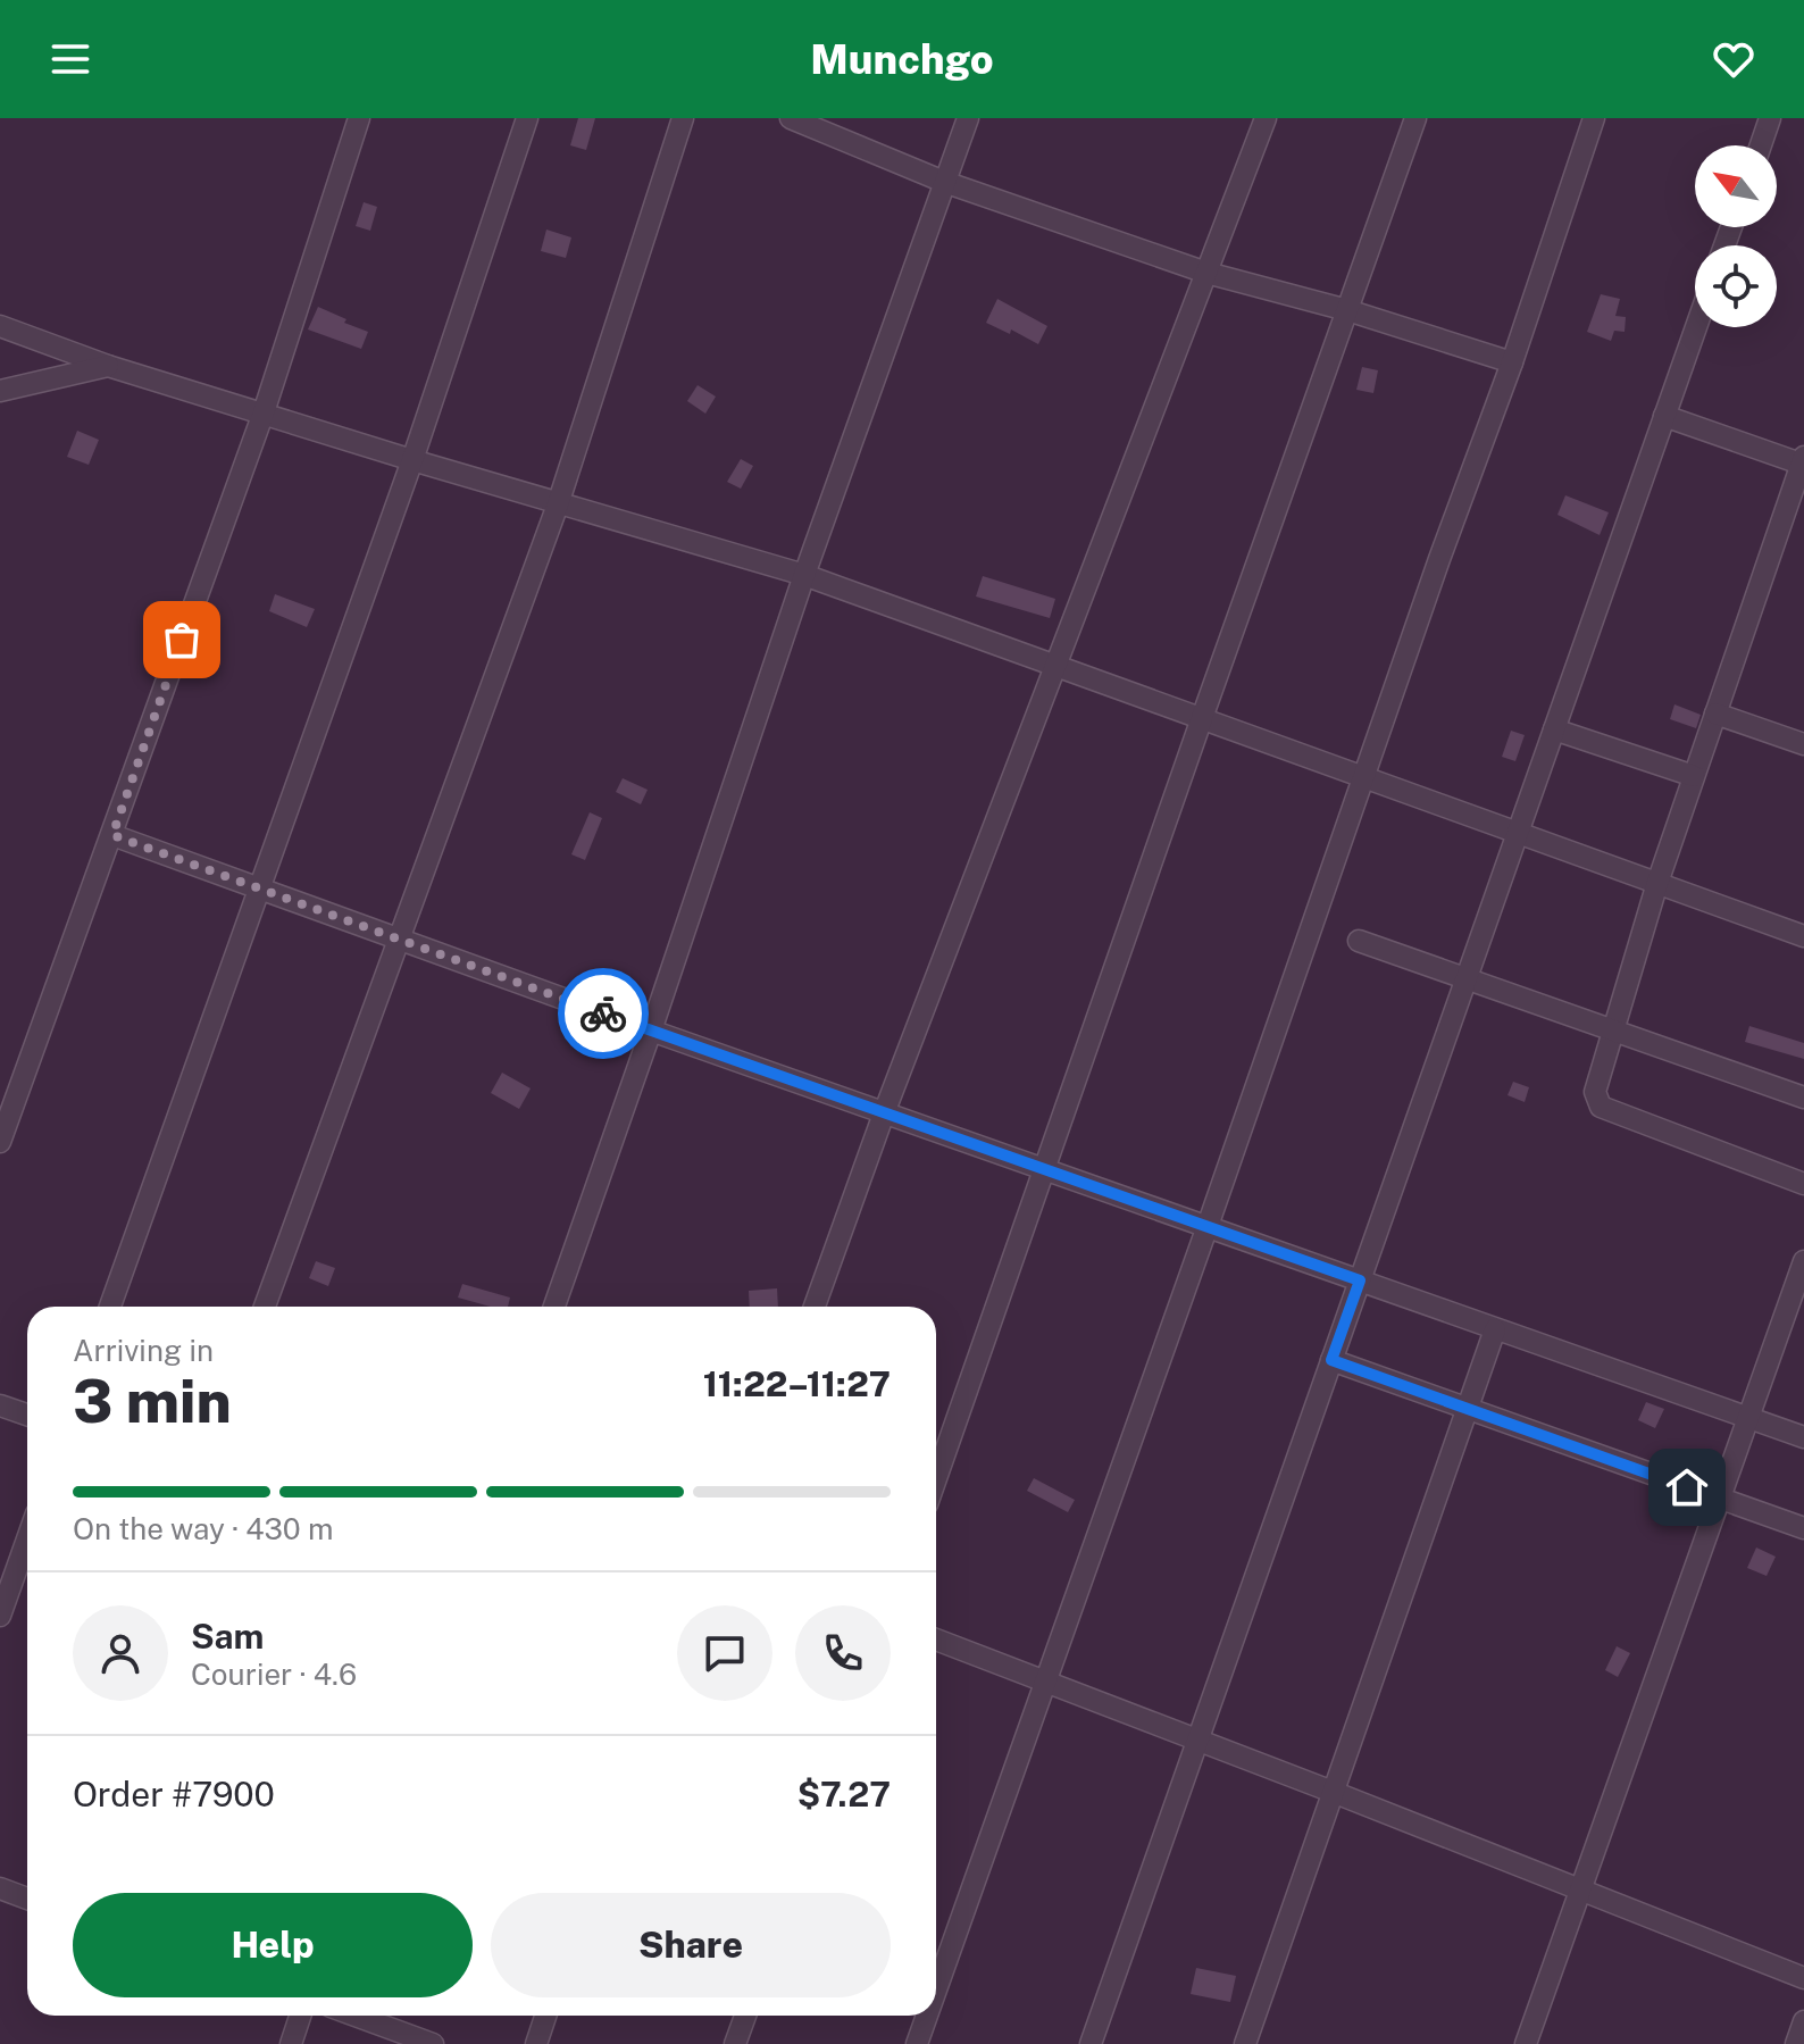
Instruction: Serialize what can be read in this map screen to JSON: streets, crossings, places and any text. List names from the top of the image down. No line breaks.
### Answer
{"north":"top left","page":{"header":"Munchgo","heading":["3 min","Arriving in","11:22–11:27"],"panel":["Sam","Courier · 4.6","Order #7900","$7.27"],"bar":"On the way · 430 m","buttons":["Help","Share"]}}
